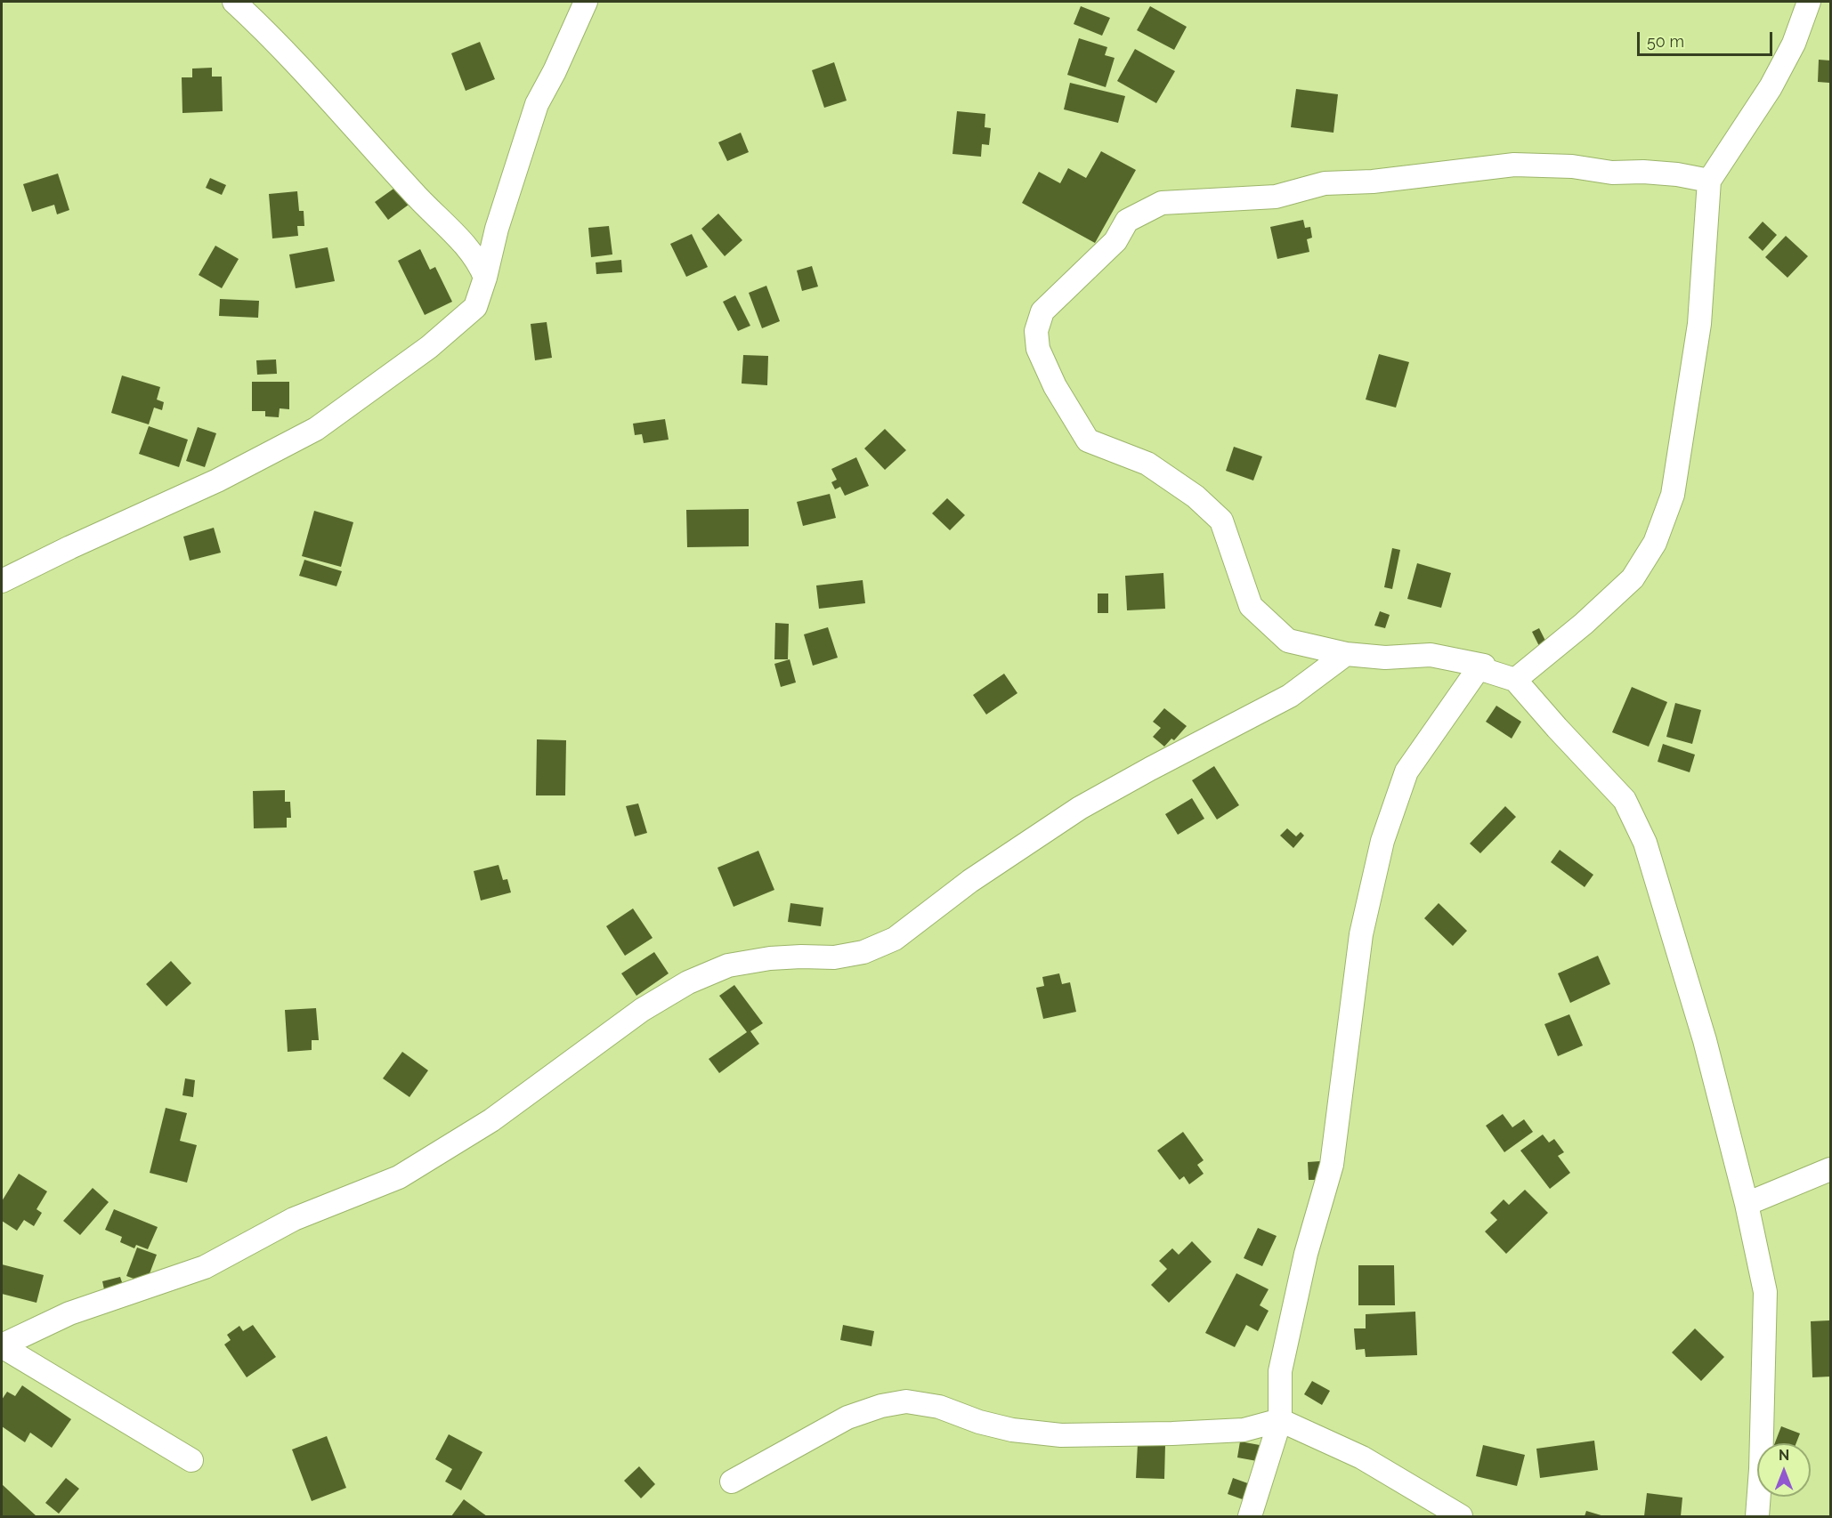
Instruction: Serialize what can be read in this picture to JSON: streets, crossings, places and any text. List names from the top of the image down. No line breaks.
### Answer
{"scale_bar":"50 m","north":"top"}
